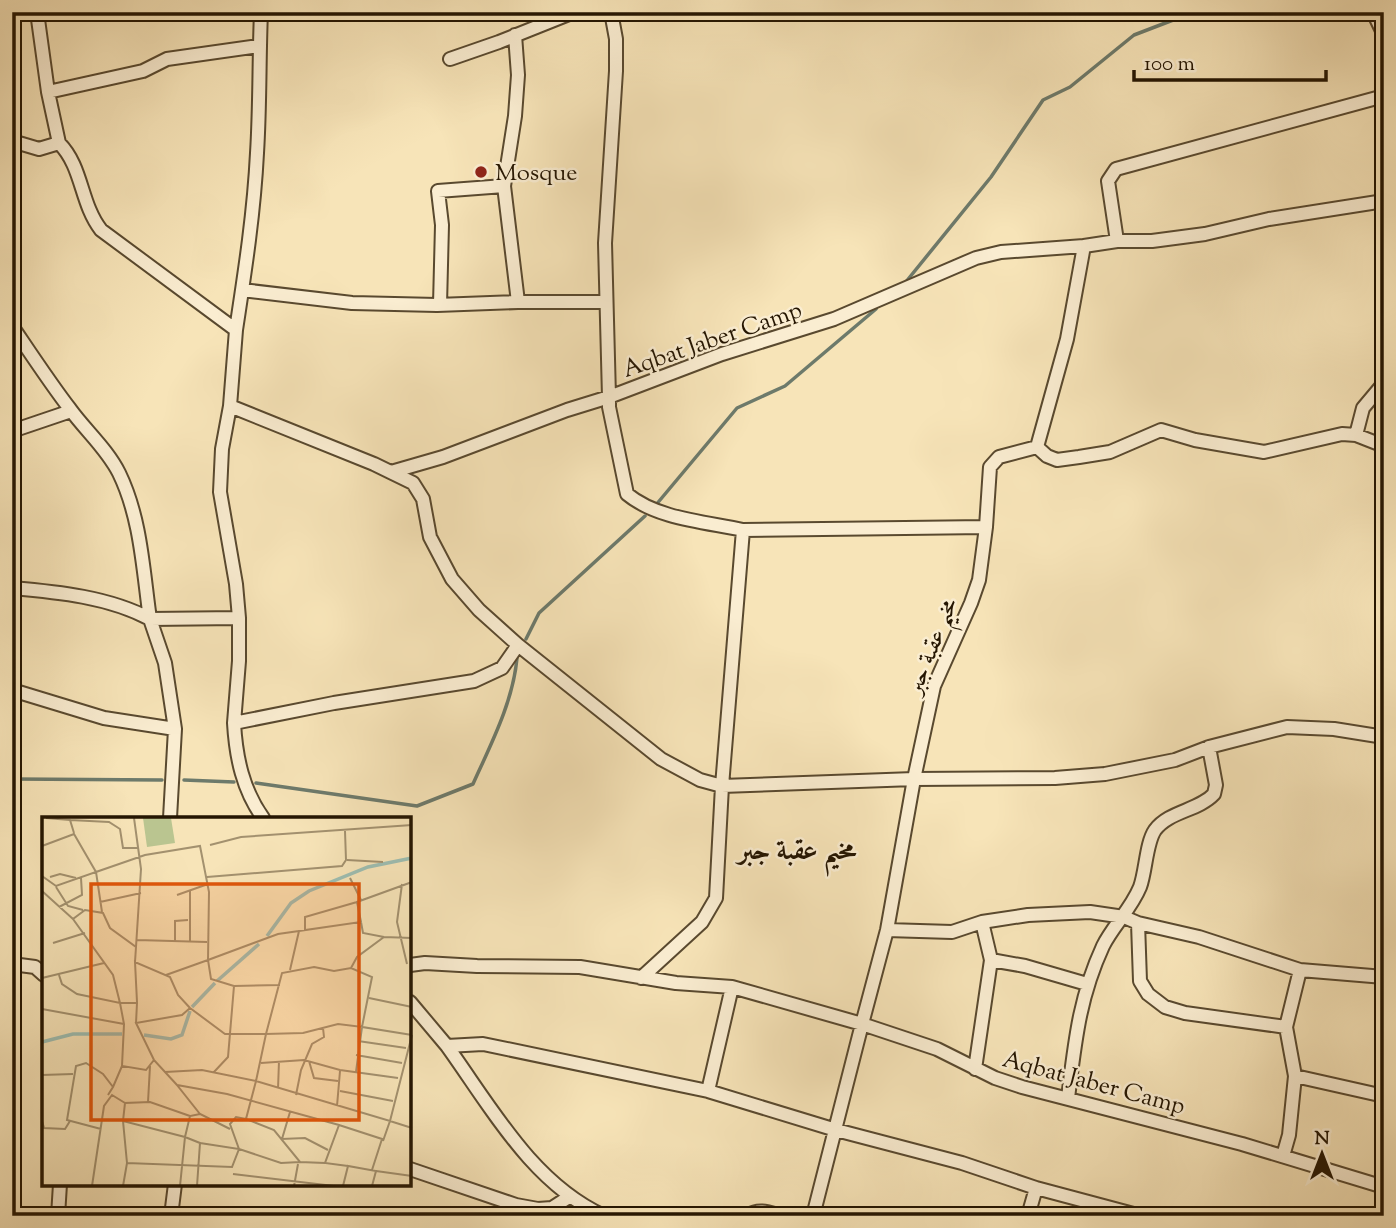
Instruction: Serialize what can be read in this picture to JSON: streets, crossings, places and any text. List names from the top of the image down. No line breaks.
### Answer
{"streets":{"street":["Aqbat Jaber Camp","مخيم عقبة جبر"]},"crossings":[["Aqbat Jaber Camp","مخيم عقبة جبر"]],"districts":["مخيم عقبة جبر"],"places":["Mosque"],"scale_bar":"100 m","north":"top"}
